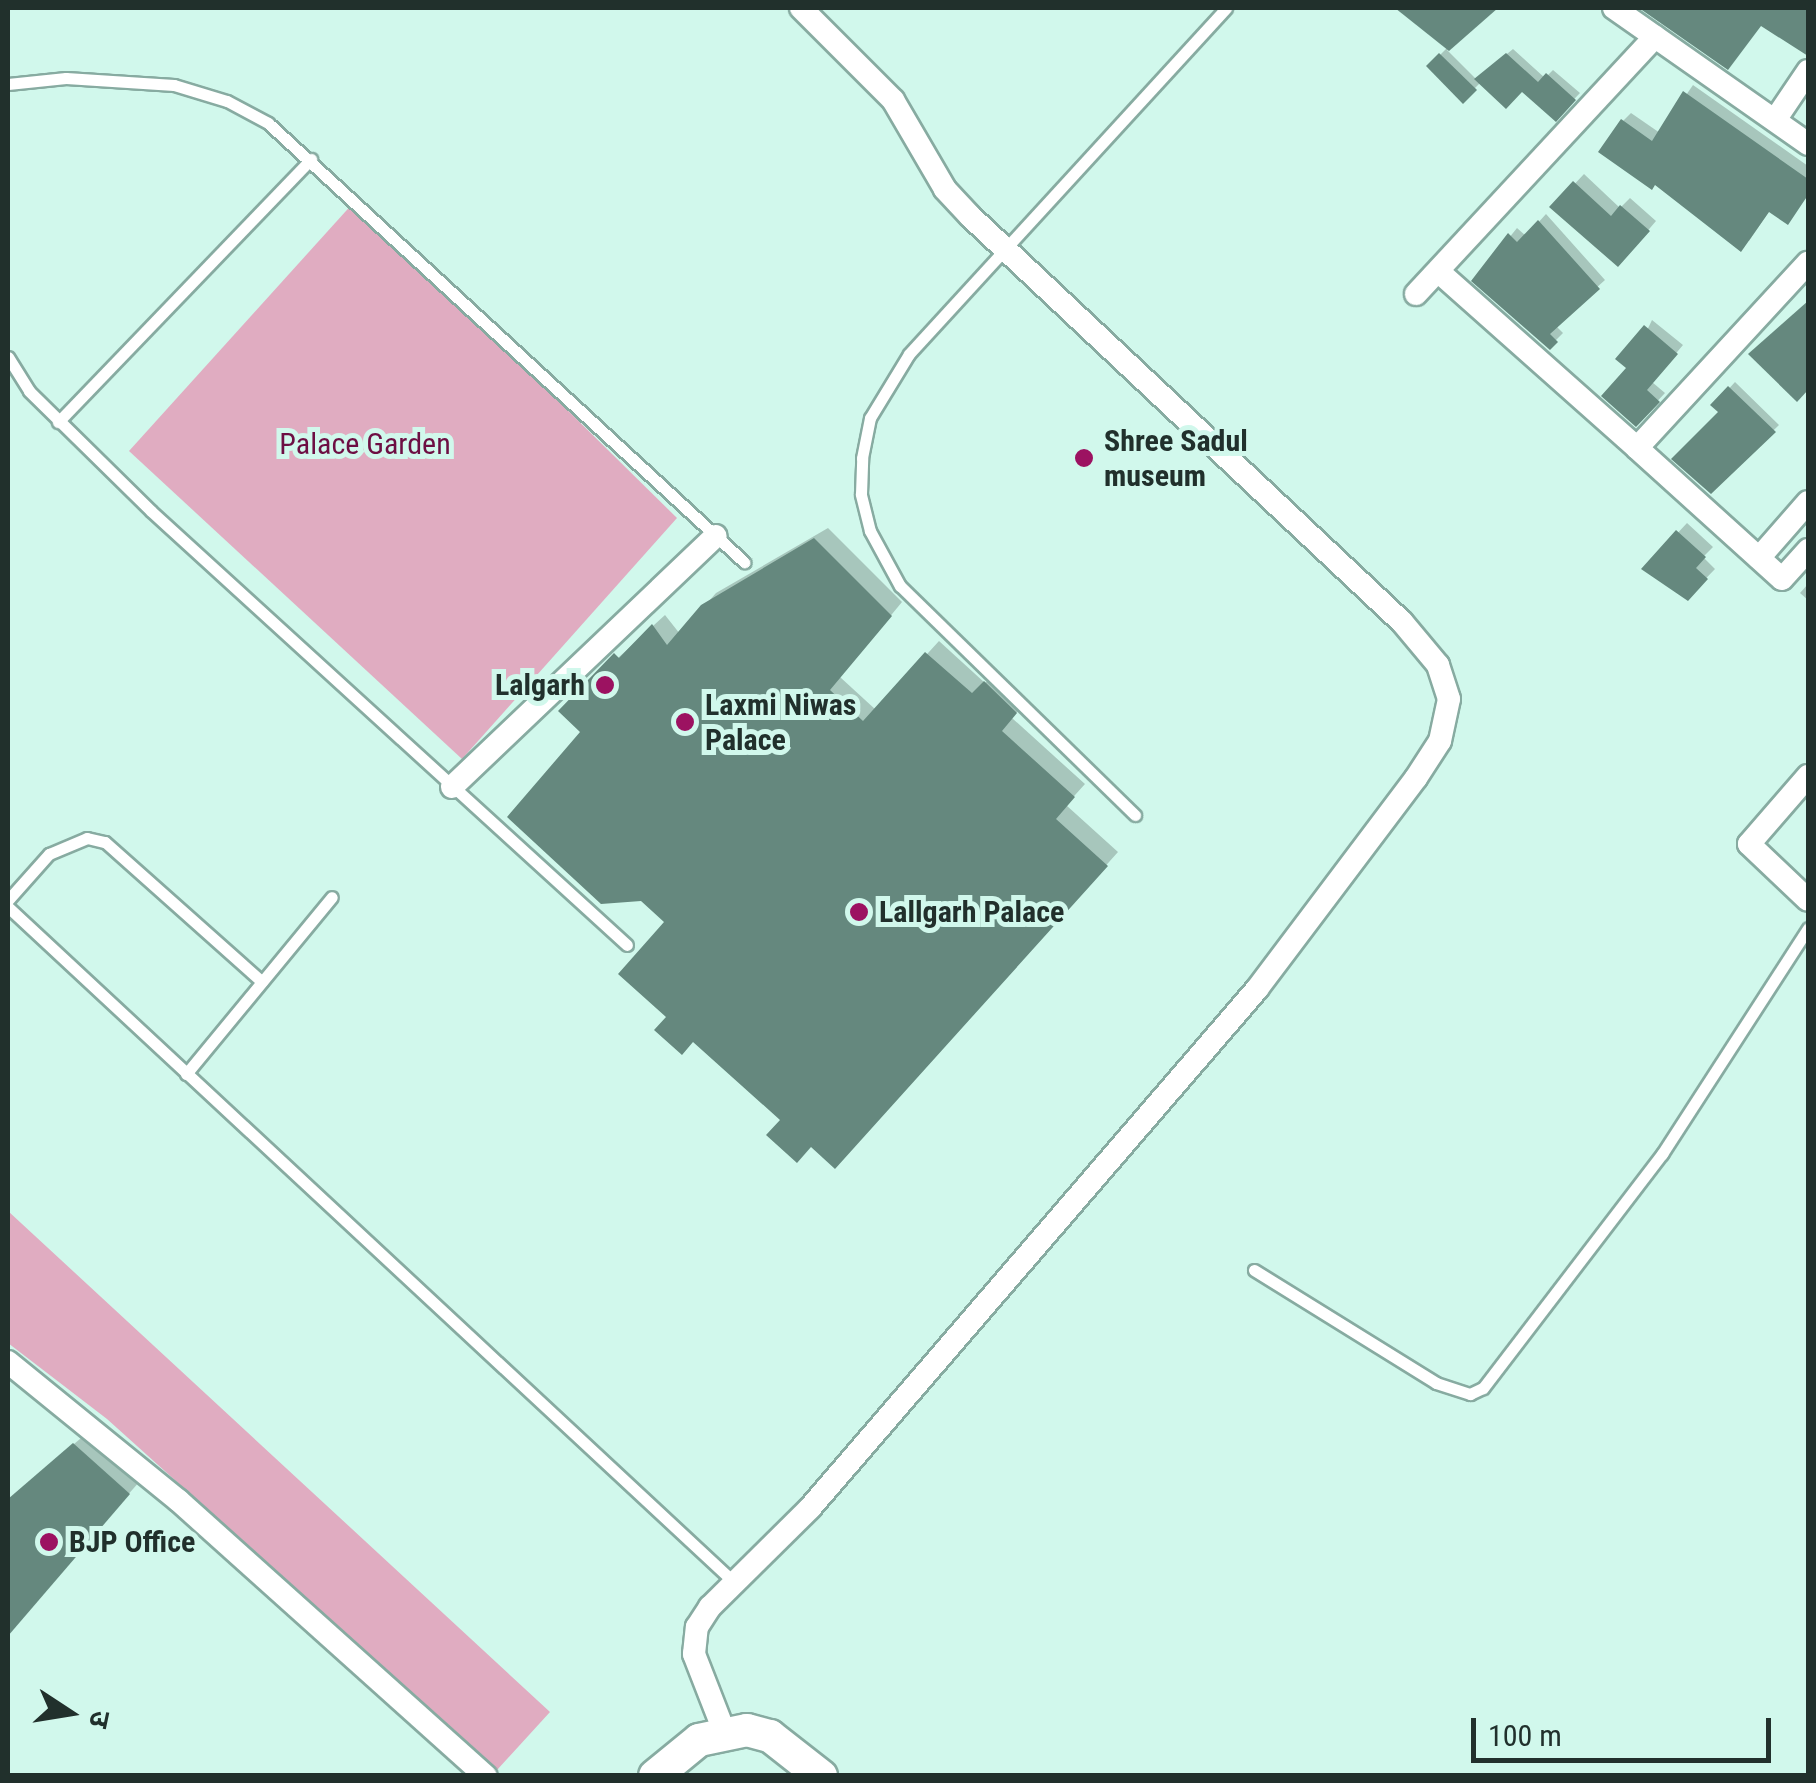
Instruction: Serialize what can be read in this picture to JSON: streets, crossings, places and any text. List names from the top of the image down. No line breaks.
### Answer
{"parks":["Palace Garden"],"places":["Shree Sadul museum","Lalgarh","Laxmi Niwas Palace","Lallgarh Palace","BJP Office"],"scale_bar":"100 m","north":"right"}
